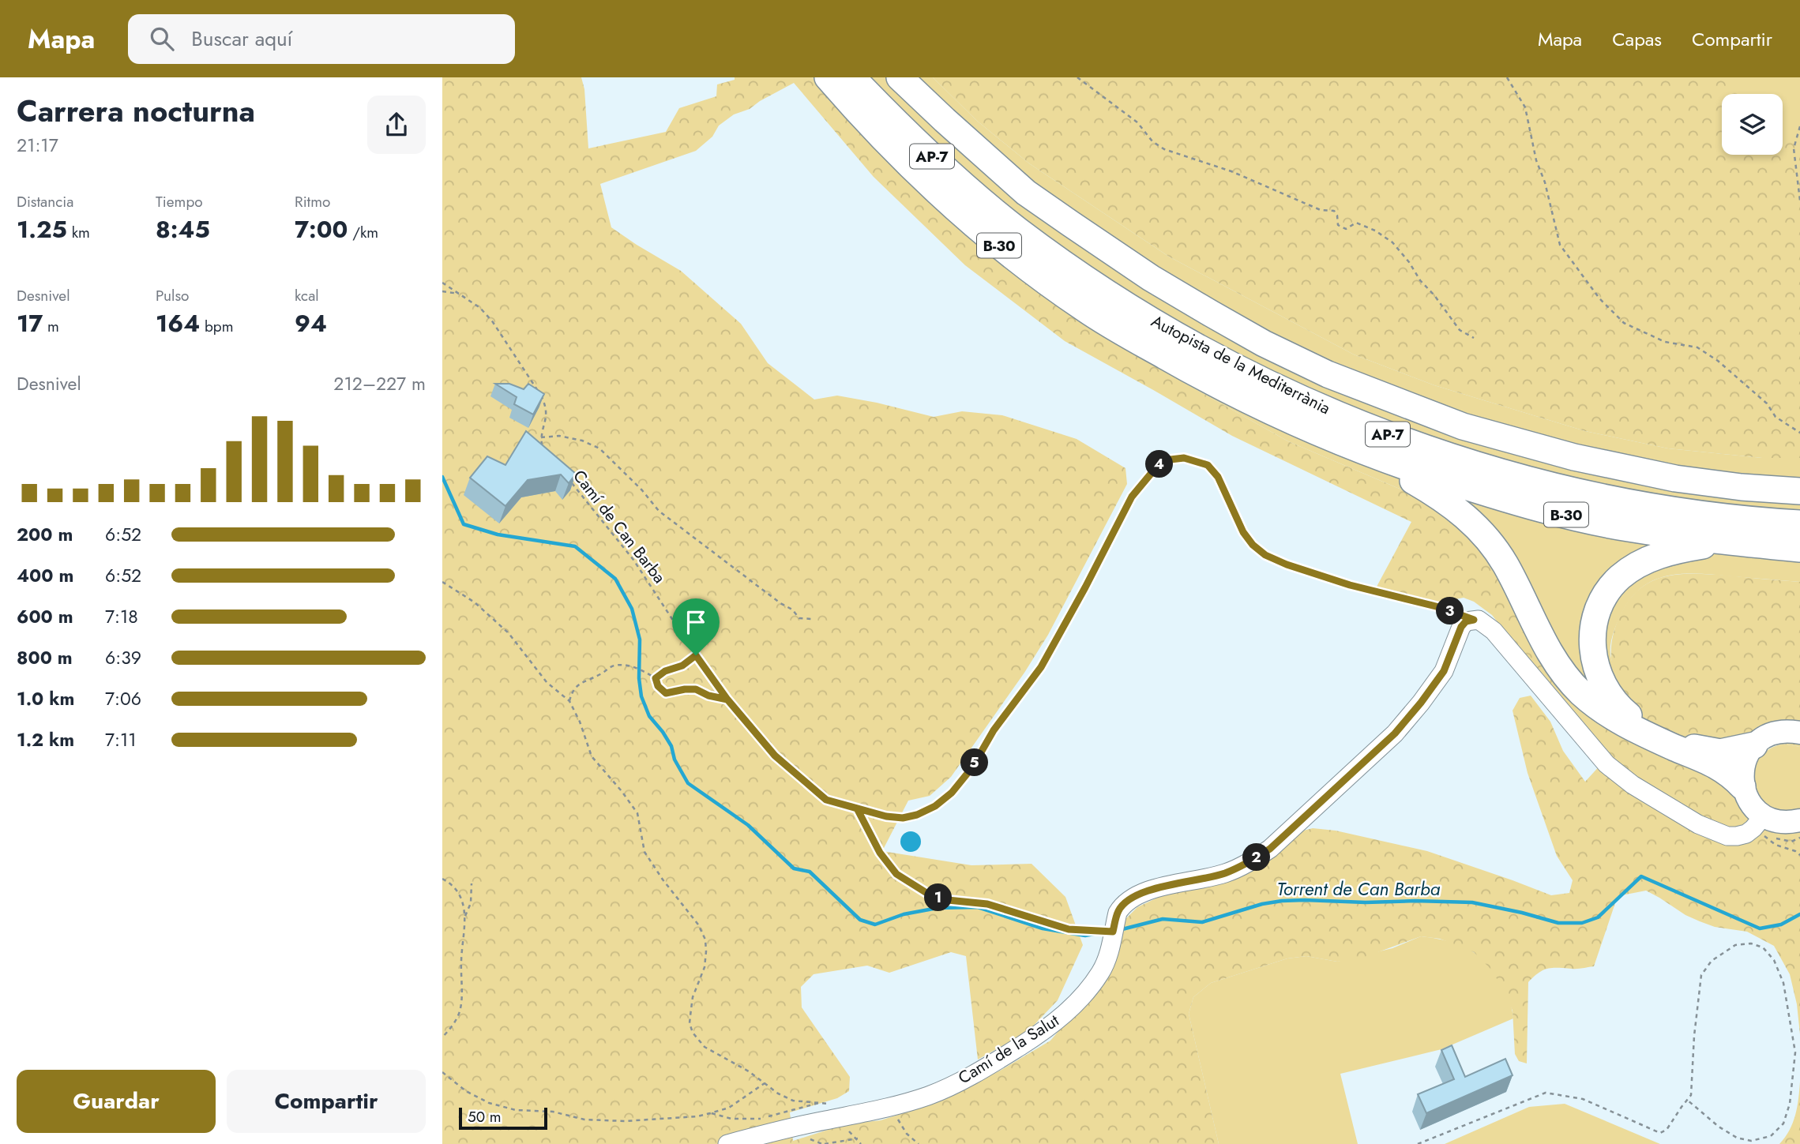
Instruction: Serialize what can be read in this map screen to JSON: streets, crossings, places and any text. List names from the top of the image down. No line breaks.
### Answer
{"streets":{"highway":["AP-7","B-30","Autopista de la Mediterrània"],"street":["Camí de la Salut"],"path":["Camí de Can Barba"]},"crossings":[["Camí de Can Barba","Camí de la Salut"]],"water":["Torrent de Can Barba"],"scale_bar":"50 m","page":{"header":"Mapa","search":"Buscar aquí","nav":["Mapa","Capas","Compartir"],"heading":["Carrera nocturna","21:17"],"stats":[["Distancia","1.25 km"],["Tiempo","8:45"],["Ritmo","7:00 /km"],["Desnivel","17 m"],["Pulso","164 bpm"],["kcal","94"]],"chart":["Desnivel","212–227 m"],"pins":["4","3","5","2","1"],"list":[{"name":"200 m","note":"6:52"},{"name":"400 m","note":"6:52"},{"name":"600 m","note":"7:18"},{"name":"800 m","note":"6:39"},{"name":"1.0 km","note":"7:06"},{"name":"1.2 km","note":"7:11"}],"buttons":["Guardar","Compartir"],"scale":"50 m"}}
